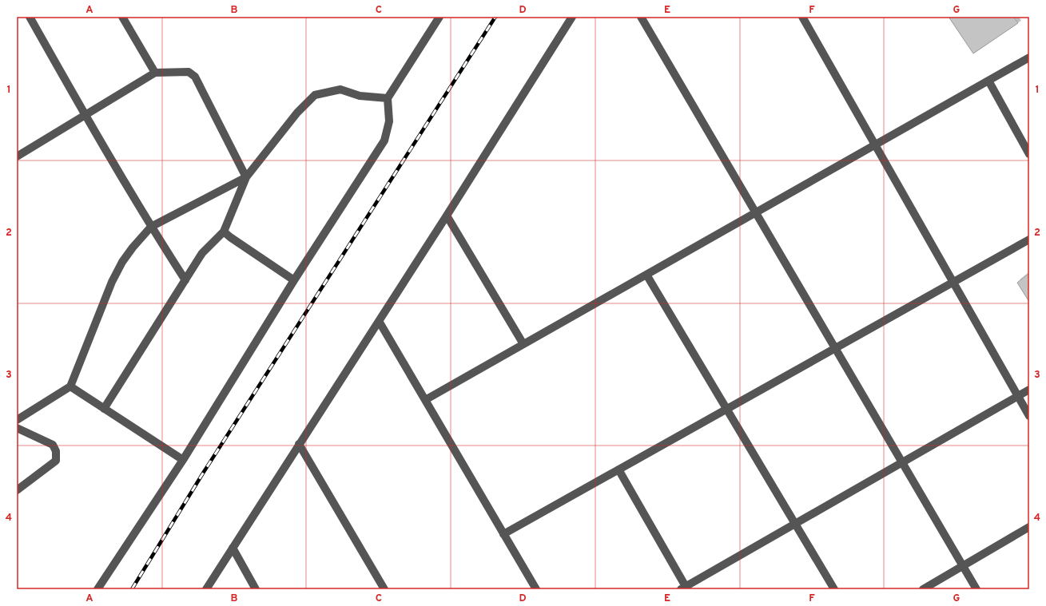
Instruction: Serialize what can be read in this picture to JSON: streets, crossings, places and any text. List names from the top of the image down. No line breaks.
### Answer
{"grid":{"columns":["A","B","C","D","E","F","G"],"rows":["1","2","3","4"]}}
